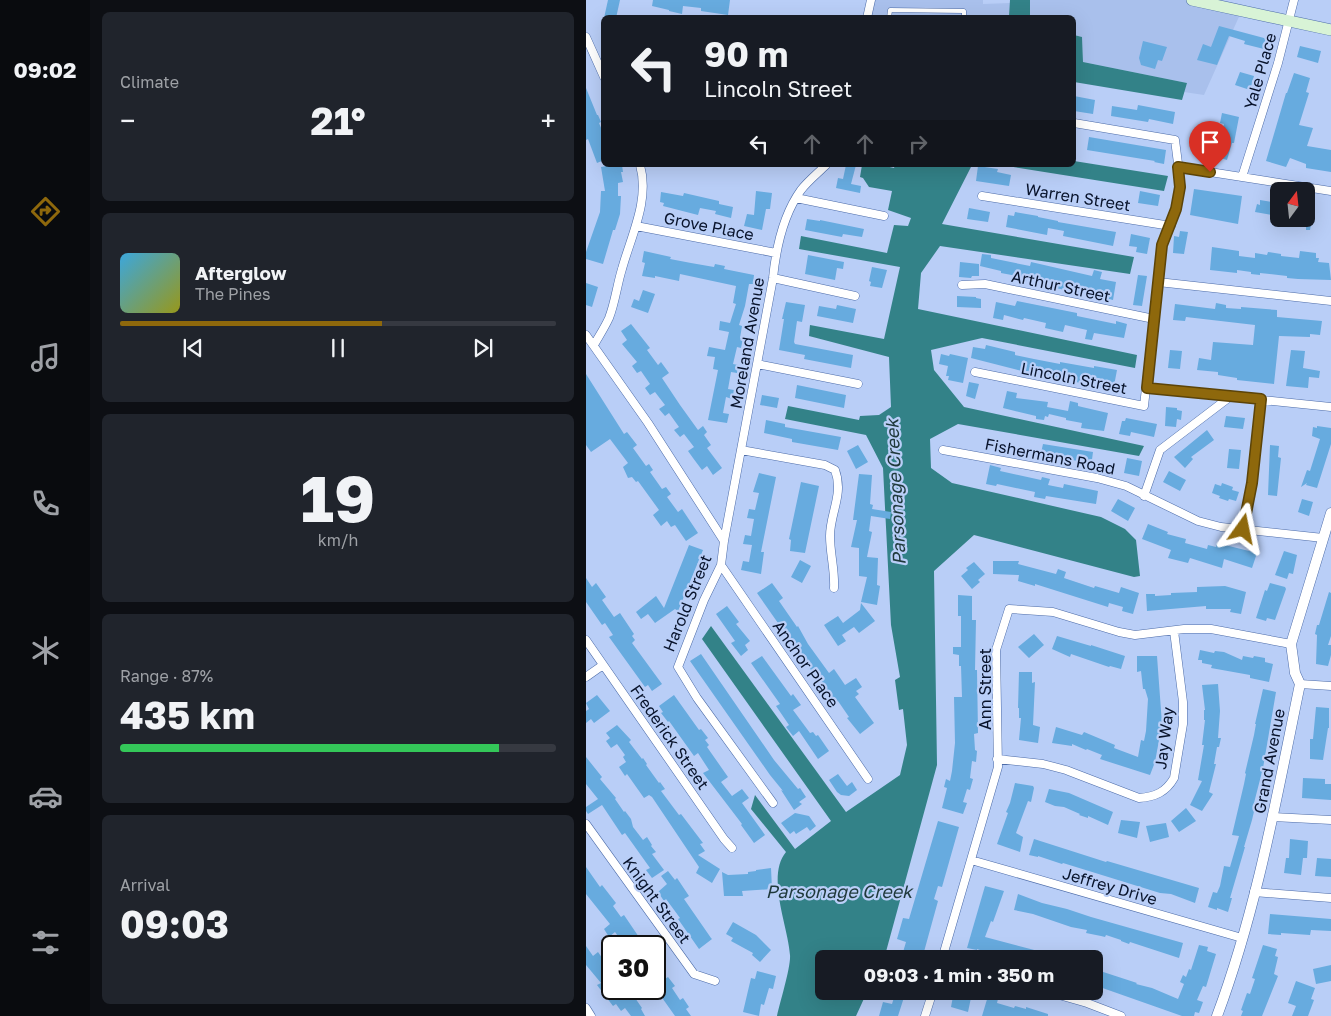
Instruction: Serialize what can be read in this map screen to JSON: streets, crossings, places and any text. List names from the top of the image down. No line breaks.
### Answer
{"streets":{"street":["Yale Place","Warren Street","Grove Place","Arthur Street","Moreland Avenue","Lincoln Street","Fishermans Road","Harold Street","Anchor Place","Ann Street","Frederick Street","Jay Way","Grand Avenue","Jeffrey Drive","Knight Street"]},"crossings":[["Grove Place","Moreland Avenue"],["Moreland Avenue","Harold Street"],["Fishermans Road","Grand Avenue"],["Harold Street","Anchor Place"],["Ann Street","Jay Way"],["Ann Street","Grand Avenue"],["Ann Street","Jeffrey Drive"],["Grand Avenue","Jeffrey Drive"]],"water":["Parsonage Creek"],"north":"top","page":{"tabs":"09:02","tile":["Climate",["19","km/h"],["Range · 87%","435 km"],["Arrival","09:03"]],"turn":["90 m","Lincoln Street"],"heat":["−","21°","+"],"song":["Afterglow","The Pines"],"limit":"30","trip":"09:03 · 1 min · 350 m"}}
